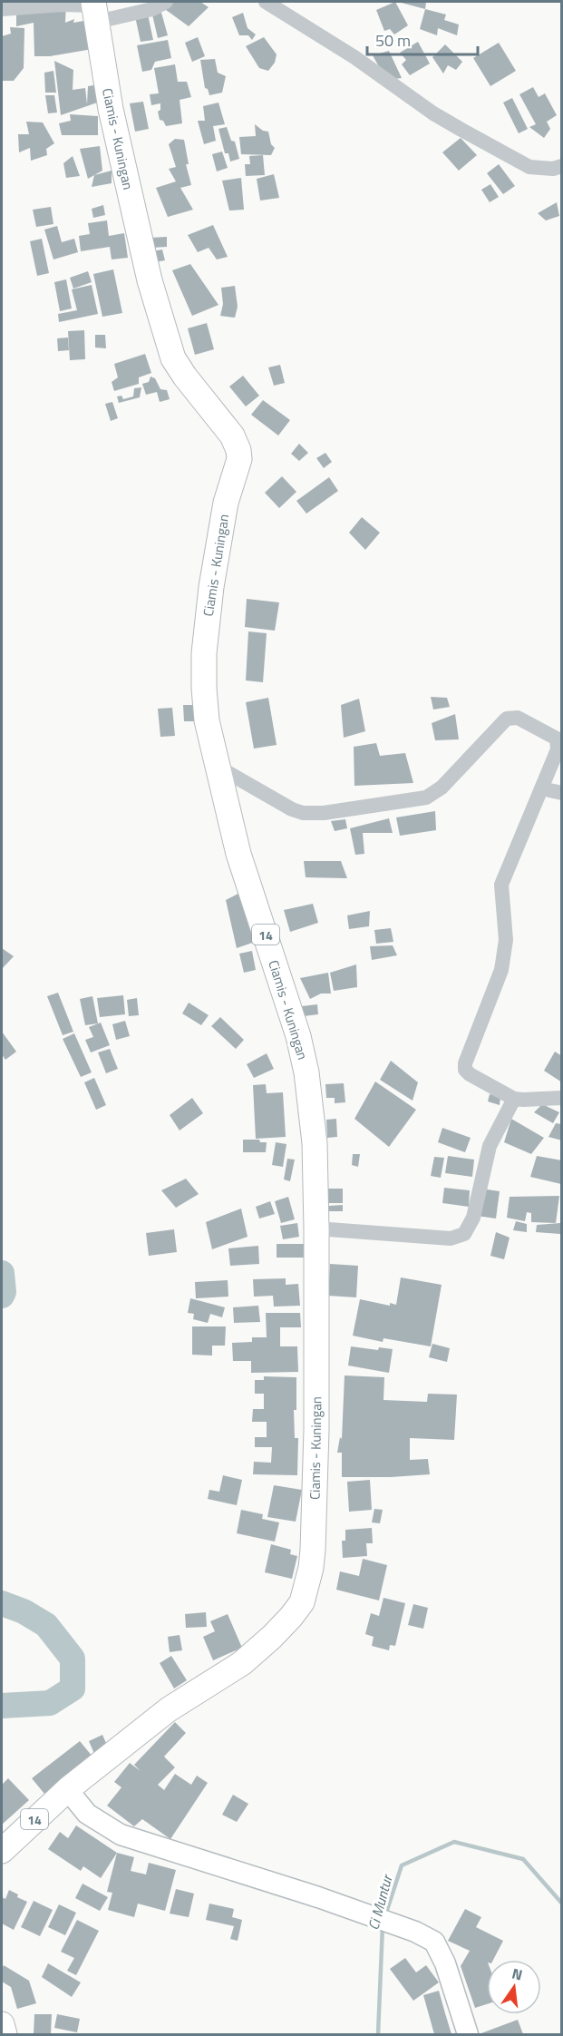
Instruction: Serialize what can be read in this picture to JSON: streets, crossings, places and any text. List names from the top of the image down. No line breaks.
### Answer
{"streets":{"highway":["Ciamis - Kuningan","14"]},"water":["Ci Muntur"],"scale_bar":"50 m","north":"top"}
